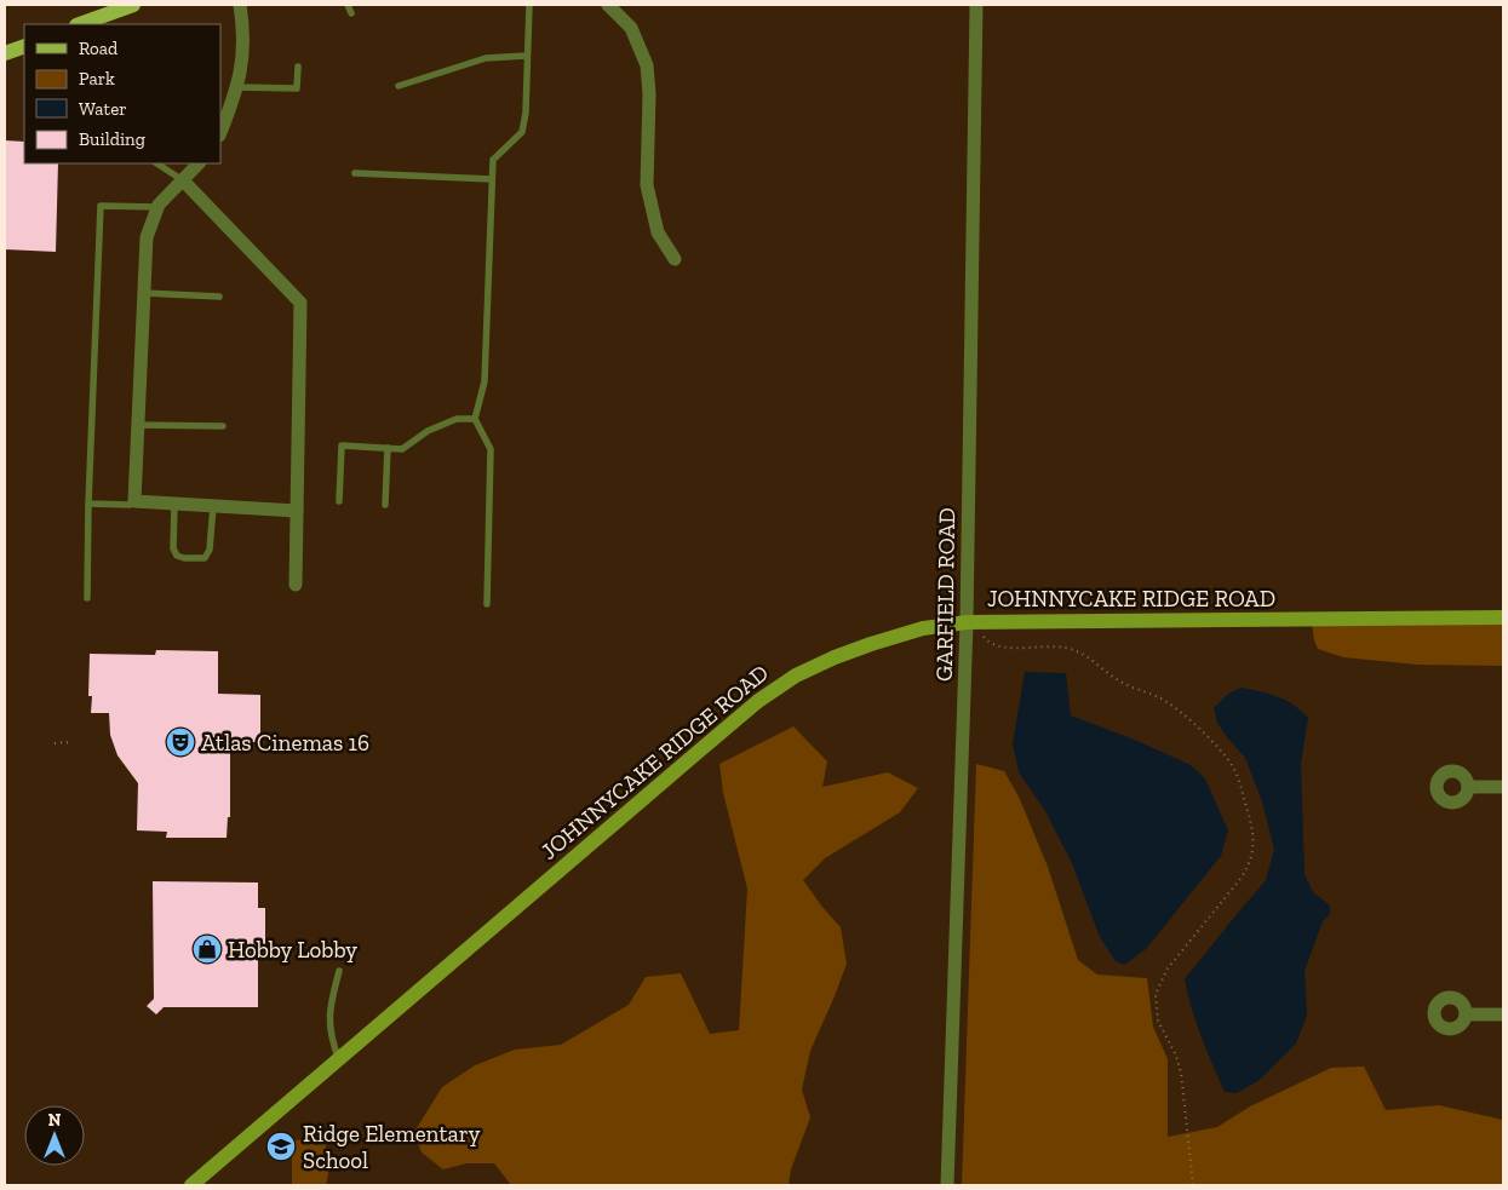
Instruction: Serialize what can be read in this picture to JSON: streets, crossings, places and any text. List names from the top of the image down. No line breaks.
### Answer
{"streets":{"main road":["JOHNNYCAKE RIDGE ROAD"],"street":["GARFIELD ROAD"]},"crossings":[["GARFIELD ROAD","JOHNNYCAKE RIDGE ROAD"]],"places":{"theatre":["Atlas Cinemas 16"],"shop":["Hobby Lobby"],"school or university":["Ridge Elementary School"]},"legend":["Road","Park","Water","Building"],"north":"top"}
